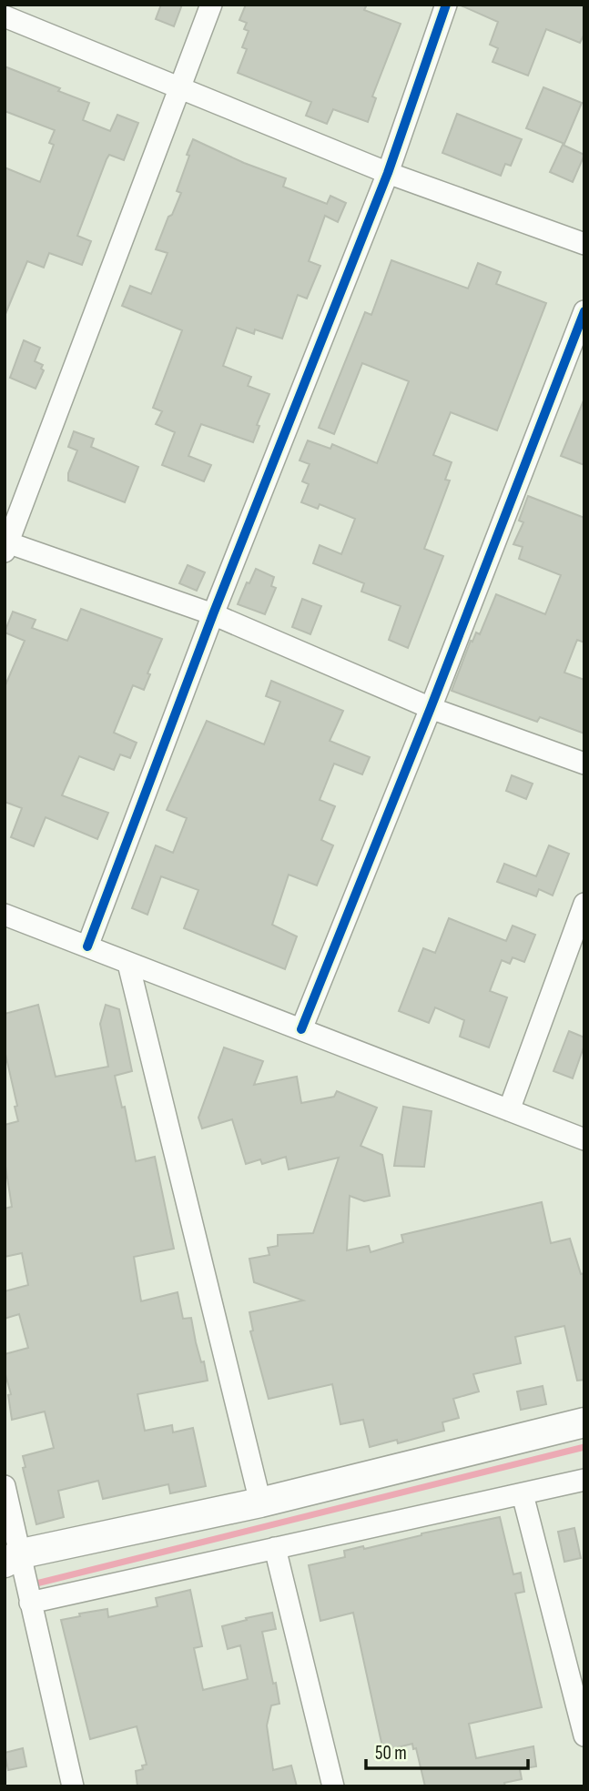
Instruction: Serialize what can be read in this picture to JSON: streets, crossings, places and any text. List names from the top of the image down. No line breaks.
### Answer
{"scale_bar":"50 m"}
